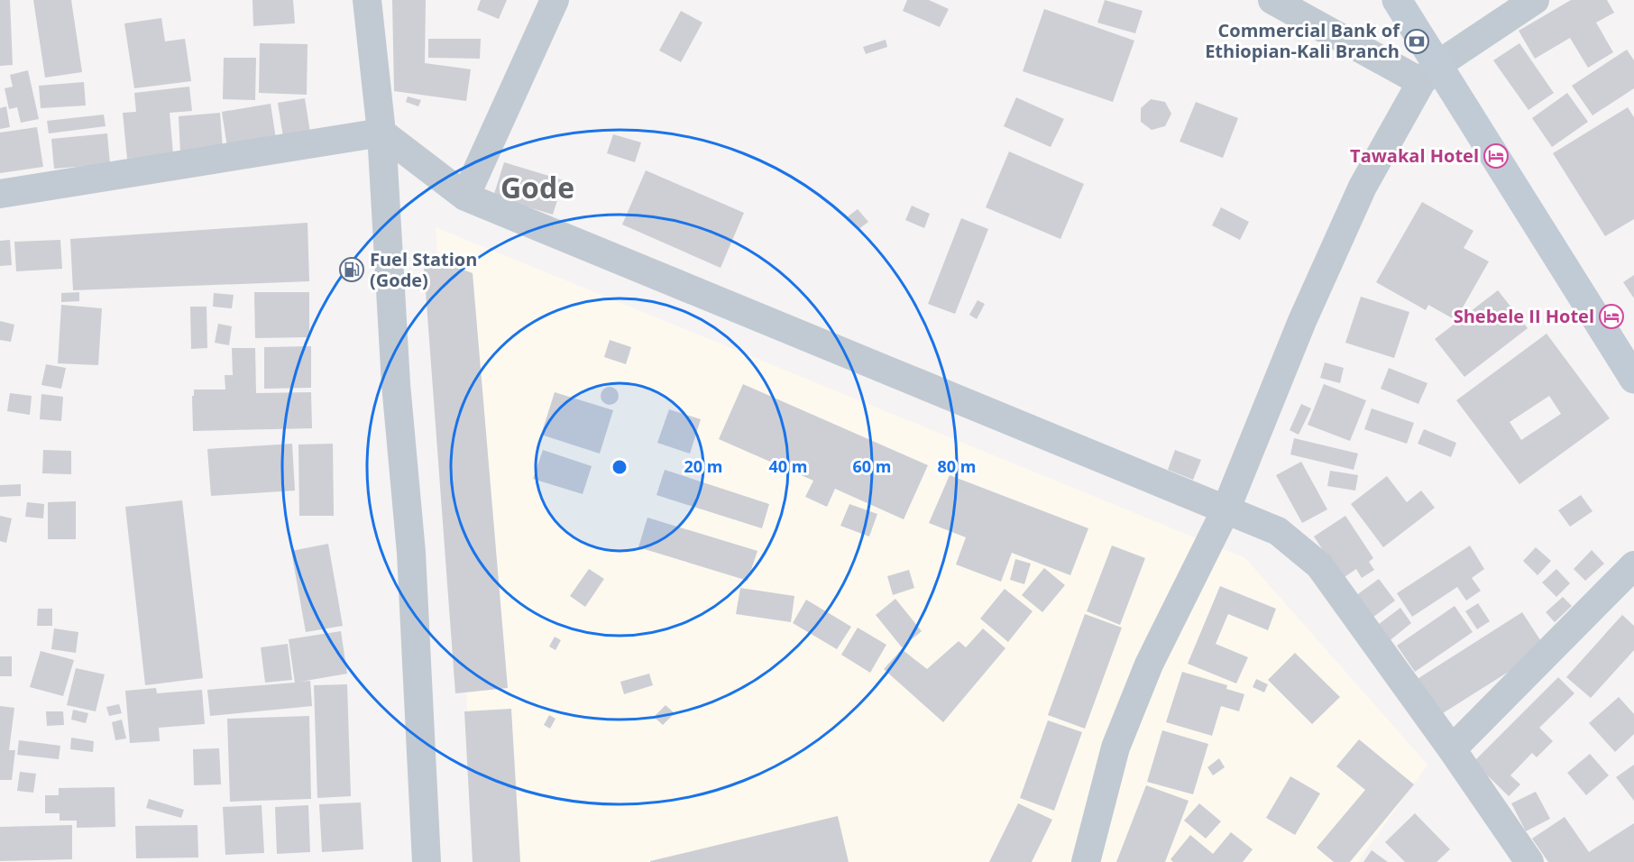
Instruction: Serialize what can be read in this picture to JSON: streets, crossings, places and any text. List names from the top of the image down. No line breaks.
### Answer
{"districts":["Gode"],"places":{"bank":["Commercial Bank of Ethiopian-Kali Branch"],"hotel":["Tawakal Hotel","Shebele II Hotel"],"fuel station":["Fuel Station (Gode)"]},"rings":["20 m","40 m","60 m","80 m"]}
